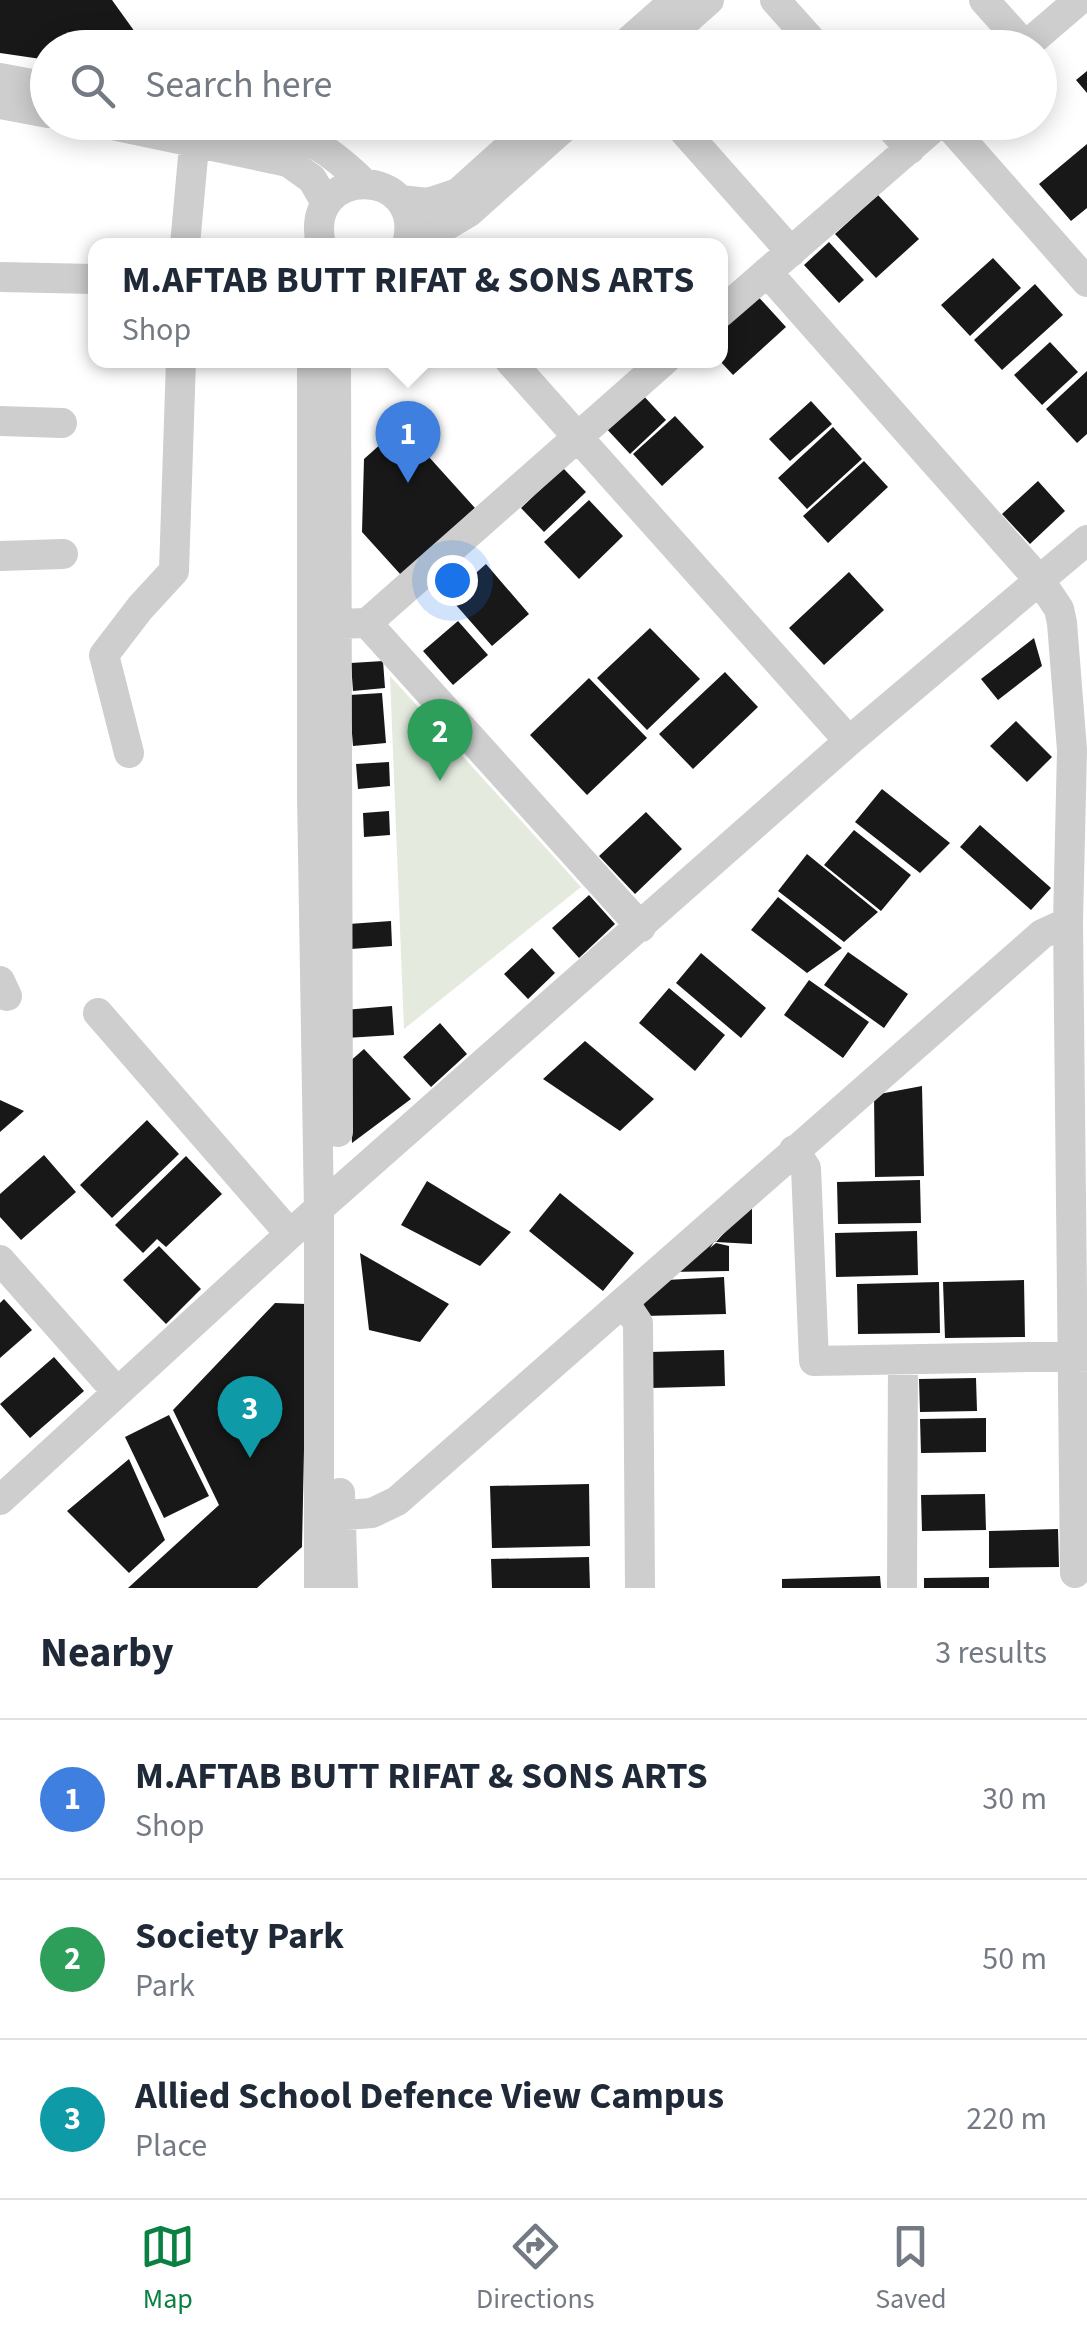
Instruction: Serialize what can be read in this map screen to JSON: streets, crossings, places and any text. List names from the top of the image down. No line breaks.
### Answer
{"page":{"search":"Search here","popup":["M.AFTAB BUTT RIFAT & SONS ARTS","Shop"],"pins":["1","2","3"],"heading":["Nearby","3 results"],"list":[{"mark":"1","name":"M.AFTAB BUTT RIFAT & SONS ARTS","note":"Shop","value":"30 m"},{"mark":"2","name":"Society Park","note":"Park","value":"50 m"},{"mark":"3","name":"Allied School Defence View Campus","note":"Place","value":"220 m"}],"nav":["Map","Directions","Saved"]}}
